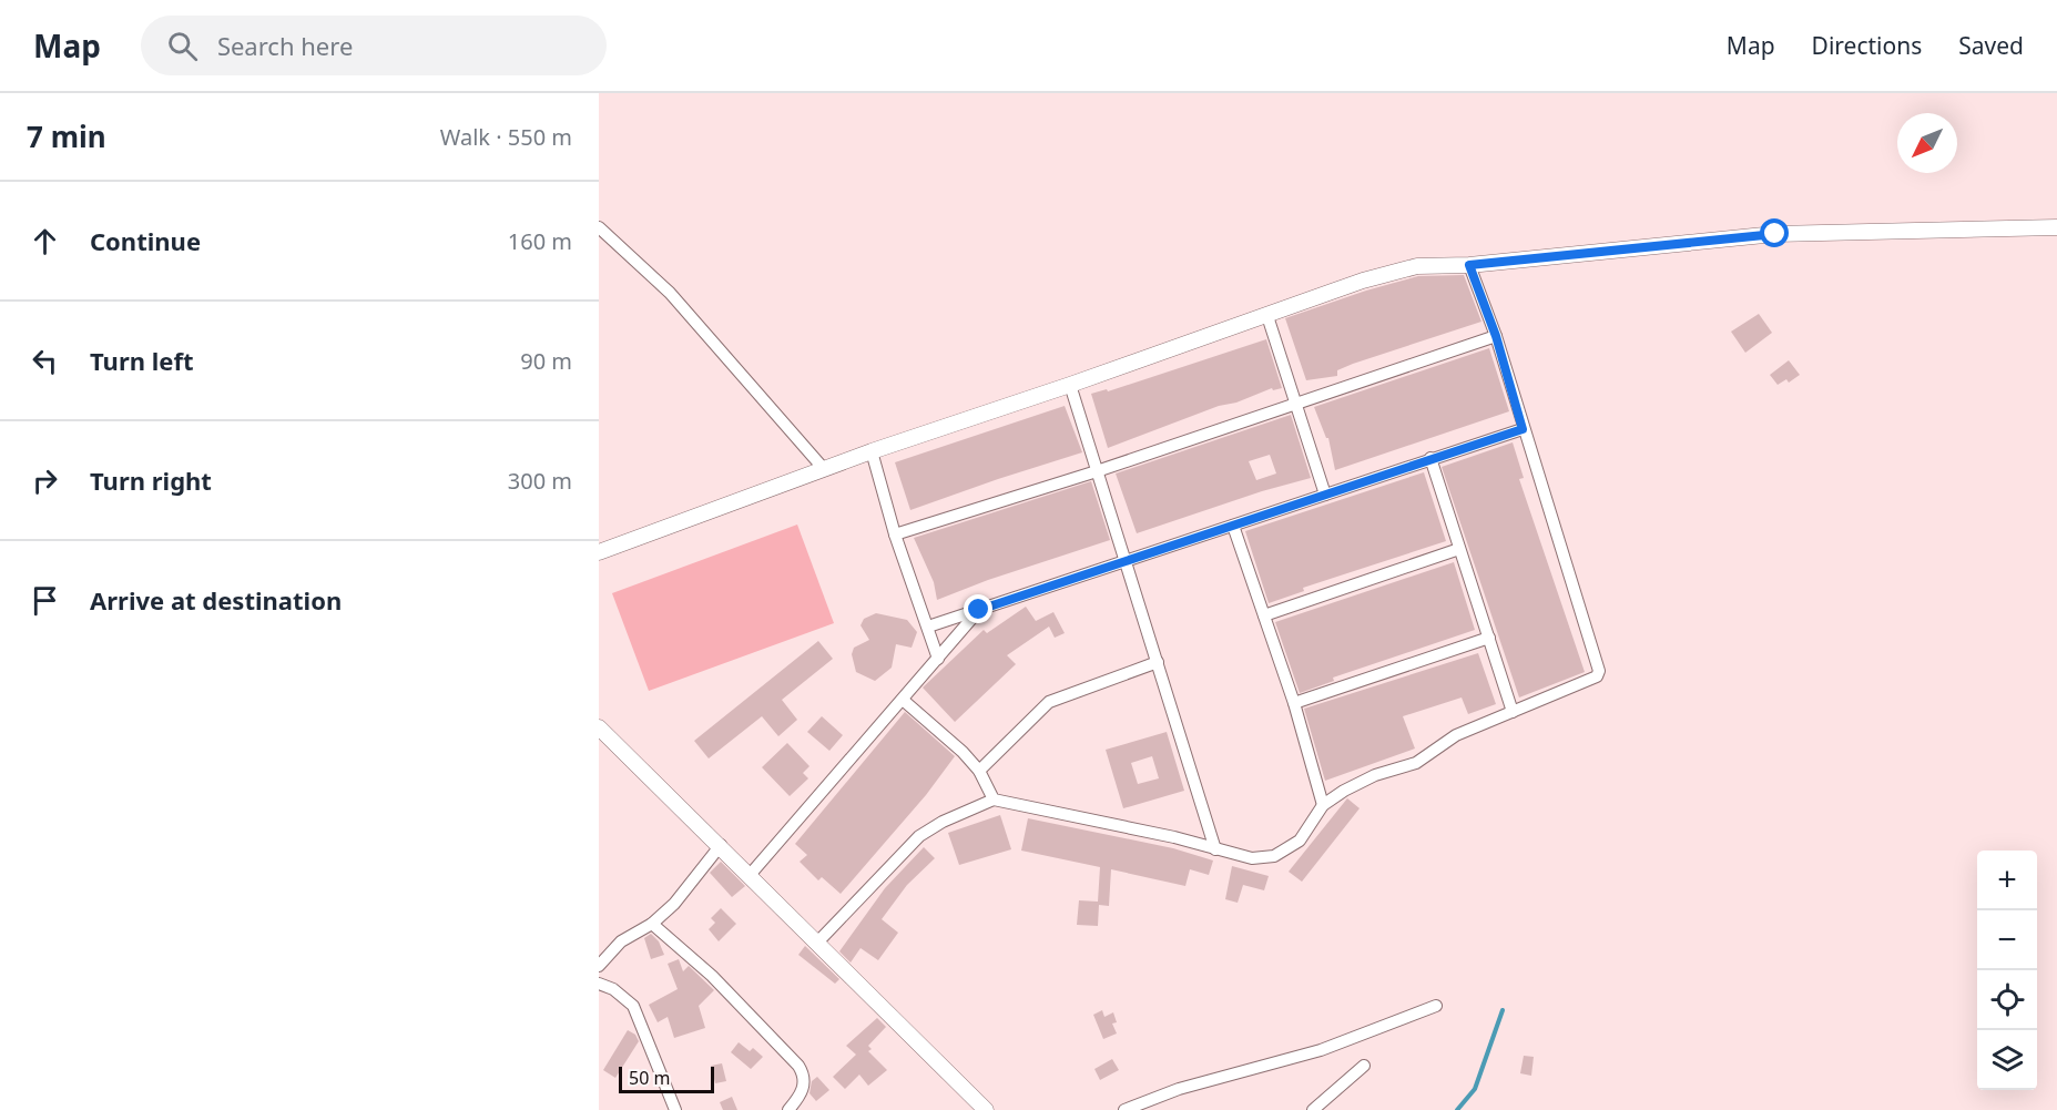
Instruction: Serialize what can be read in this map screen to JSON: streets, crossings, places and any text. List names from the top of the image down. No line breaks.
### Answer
{"scale_bar":"50 m","north":"bottom left","page":{"header":"Map","search":"Search here","nav":["Map","Directions","Saved"],"heading":["7 min","Walk · 550 m"],"list":[["Continue","160 m"],["Turn left","90 m"],["Turn right","300 m"],"Arrive at destination"],"map_buttons":["+","−"],"scale":"50 m"}}
